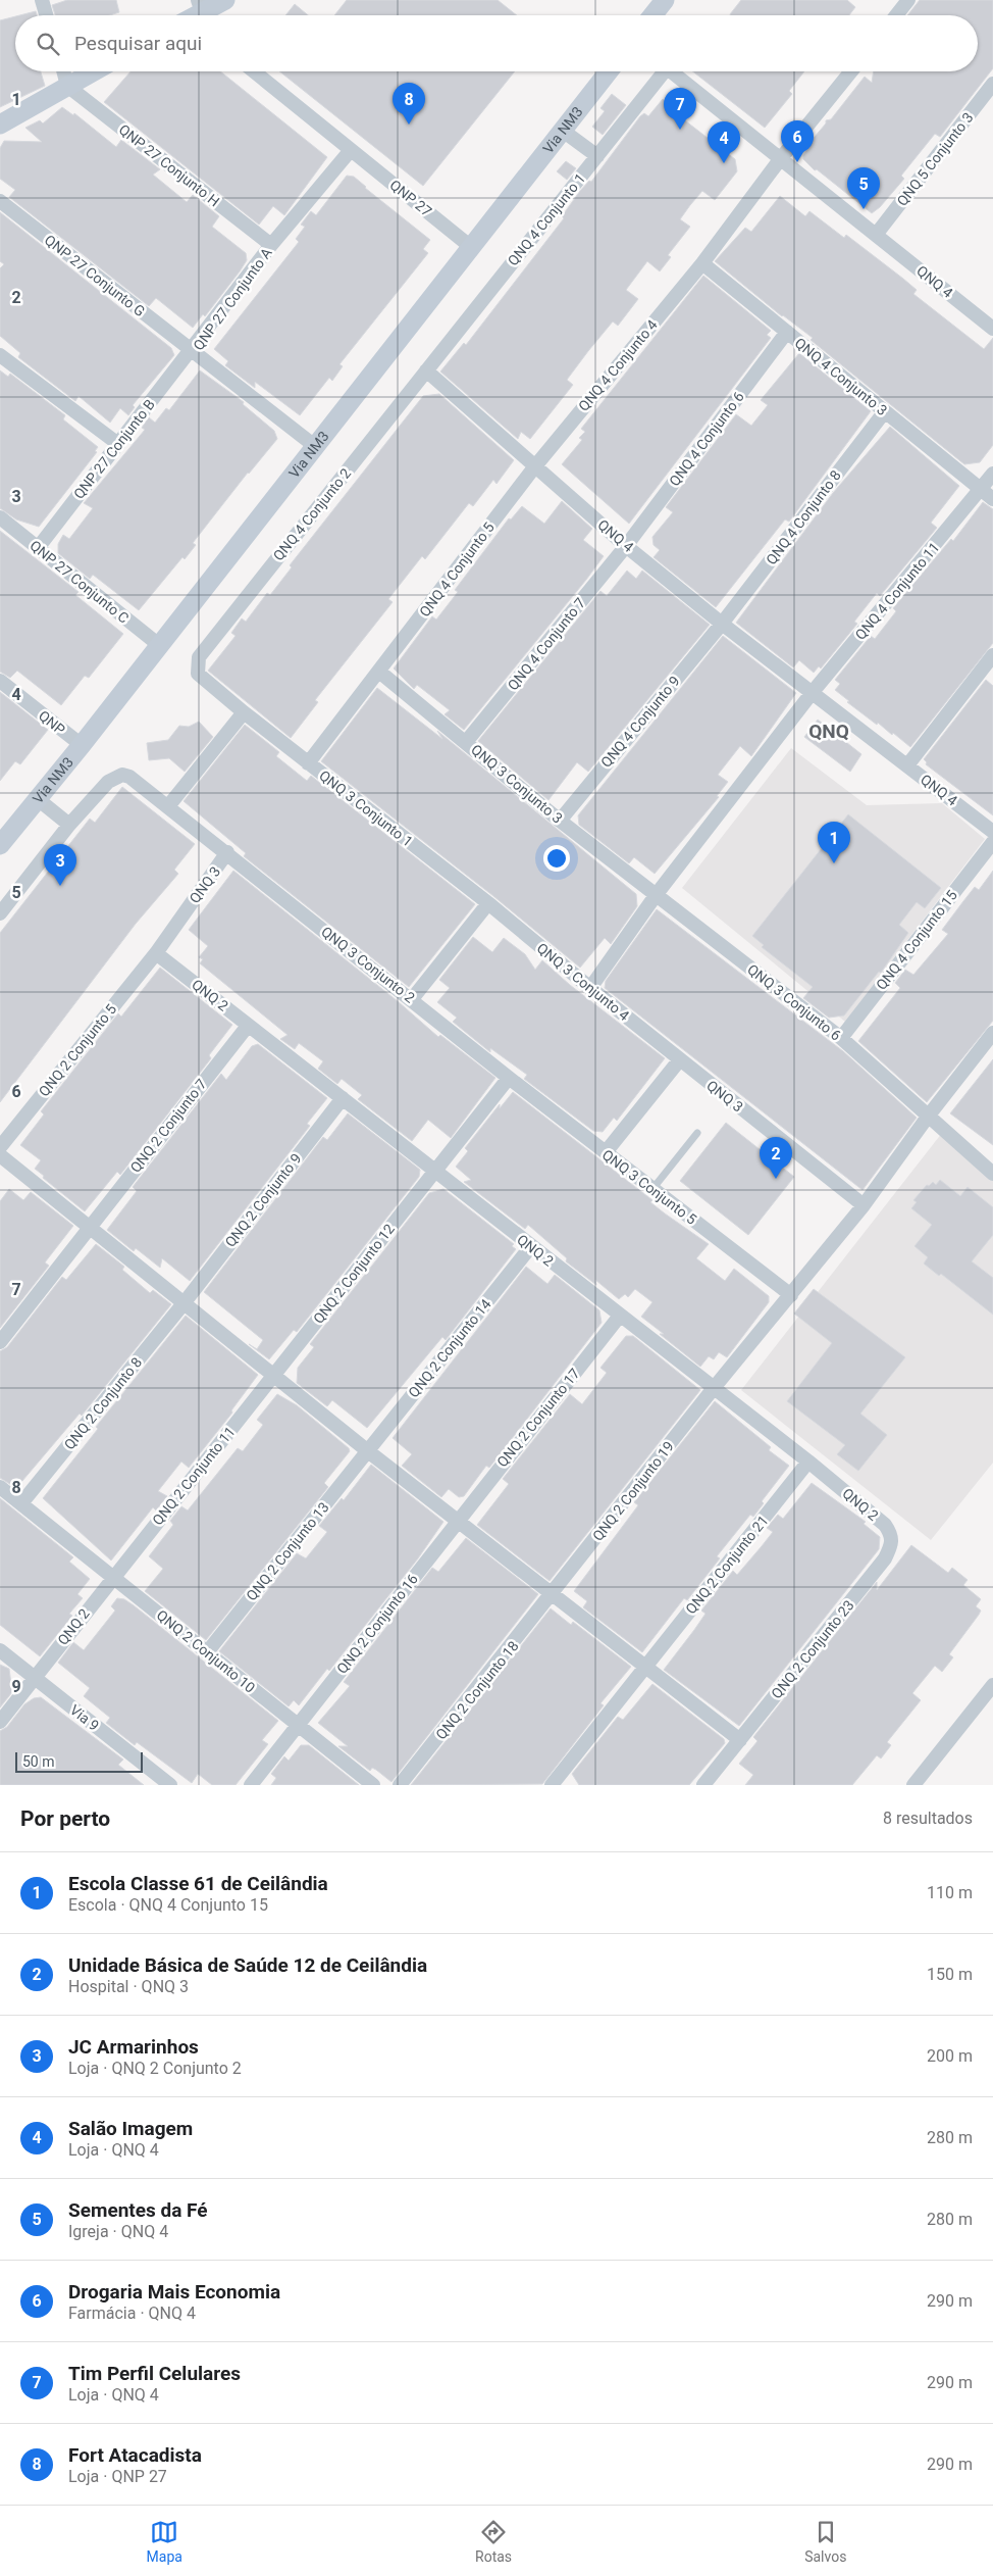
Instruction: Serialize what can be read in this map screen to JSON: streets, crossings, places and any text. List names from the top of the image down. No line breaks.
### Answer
{"streets":{"main road":["Via NM3"],"street":["QNQ 5 Conjunto 3","QNP 27 Conjunto H","QNP 27","QNQ 4 Conjunto 1","QNP 27 Conjunto G","QNQ 4","QNP 27 Conjunto A","QNQ 4 Conjunto 4","QNQ 4 Conjunto 3","QNQ 4 Conjunto 6","QNP 27 Conjunto B","QNQ 4 Conjunto 2","QNQ 4 Conjunto 8","QNQ 4 Conjunto 5","QNP 27 Conjunto C","QNQ 4 Conjunto 11","QNQ 4 Conjunto 7","QNQ 4 Conjunto 9","QNP","QNQ 3 Conjunto 3","QNQ 3 Conjunto 1","QNQ 3","QNQ 4 Conjunto 15","QNQ 3 Conjunto 2","QNQ 3 Conjunto 4","QNQ 2","QNQ 3 Conjunto 6","QNQ 2 Conjunto 5","QNQ 2 Conjunto 7","QNQ 3 Conjunto 5","QNQ 2 Conjunto 9","QNQ 2 Conjunto 12","QNQ 2 Conjunto 14","QNQ 2 Conjunto 8","QNQ 2 Conjunto 17","QNQ 2 Conjunto 11","QNQ 2 Conjunto 19","QNQ 2 Conjunto 13","QNQ 2 Conjunto 21","QNQ 2 Conjunto 16","QNQ 2 Conjunto 23","QNQ 2 Conjunto 10","QNQ 2 Conjunto 18","Via 9"]},"crossings":[["Via NM3","QNP 27"],["Via NM3","QNP 27 Conjunto A"],["Via NM3","QNP 27 Conjunto C"],["Via NM3","QNP"],["QNQ 5 Conjunto 3","QNQ 4"],["QNP 27 Conjunto H","QNP 27 Conjunto A"],["QNP 27","QNP 27 Conjunto A"],["QNQ 4 Conjunto 1","QNQ 4"],["QNQ 4 Conjunto 1","QNQ 4 Conjunto 2"],["QNP 27 Conjunto G","QNP 27 Conjunto A"],["QNP 27 Conjunto G","QNP 27 Conjunto B"],["QNQ 4","QNQ 4 Conjunto 4"],["QNQ 4","QNQ 4 Conjunto 6"],["QNQ 4","QNQ 4 Conjunto 2"],["QNQ 4","QNQ 4 Conjunto 8"],["QNQ 4","QNQ 4 Conjunto 5"],["QNQ 4","QNQ 4 Conjunto 11"],["QNQ 4","QNQ 4 Conjunto 7"],["QNQ 4","QNQ 4 Conjunto 9"],["QNP 27 Conjunto A","QNP 27 Conjunto B"],["QNQ 4 Conjunto 4","QNQ 4 Conjunto 3"],["QNQ 4 Conjunto 4","QNQ 4 Conjunto 5"],["QNQ 4 Conjunto 3","QNQ 4 Conjunto 6"],["QNQ 4 Conjunto 3","QNQ 4 Conjunto 8"],["QNQ 4 Conjunto 3","QNQ 4 Conjunto 11"],["QNQ 4 Conjunto 6","QNQ 4 Conjunto 7"],["QNP 27 Conjunto B","QNP 27 Conjunto C"],["QNQ 4 Conjunto 2","QNQ 3 Conjunto 1"],["QNQ 4 Conjunto 8","QNQ 4 Conjunto 9"],["QNQ 4 Conjunto 5","QNQ 3 Conjunto 3"],["QNQ 4 Conjunto 7","QNQ 3 Conjunto 3"],["QNQ 4 Conjunto 9","QNQ 3 Conjunto 3"],["QNQ 3 Conjunto 3","QNQ 3 Conjunto 6"],["QNQ 3 Conjunto 1","QNQ 3 Conjunto 4"],["QNQ 3","QNQ 3 Conjunto 2"],["QNQ 3","QNQ 3 Conjunto 4"],["QNQ 3","QNQ 2"],["QNQ 3","QNQ 2 Conjunto 5"],["QNQ 4 Conjunto 15","QNQ 3 Conjunto 6"],["QNQ 3 Conjunto 2","QNQ 3 Conjunto 5"],["QNQ 2","QNQ 2 Conjunto 5"],["QNQ 2","QNQ 2 Conjunto 7"],["QNQ 2","QNQ 2 Conjunto 9"],["QNQ 2","QNQ 2 Conjunto 12"],["QNQ 2","QNQ 2 Conjunto 14"],["QNQ 2","QNQ 2 Conjunto 17"],["QNQ 2","QNQ 2 Conjunto 11"],["QNQ 2","QNQ 2 Conjunto 19"],["QNQ 2","QNQ 2 Conjunto 21"],["QNQ 2","QNQ 2 Conjunto 23"],["QNQ 2","QNQ 2 Conjunto 10"],["QNQ 2","Via 9"],["QNQ 2 Conjunto 9","QNQ 2 Conjunto 8"],["QNQ 2 Conjunto 12","QNQ 2 Conjunto 11"],["QNQ 2 Conjunto 14","QNQ 2 Conjunto 13"],["QNQ 2 Conjunto 8","QNQ 2 Conjunto 10"],["QNQ 2 Conjunto 17","QNQ 2 Conjunto 16"],["QNQ 2 Conjunto 11","QNQ 2 Conjunto 10"],["QNQ 2 Conjunto 19","QNQ 2 Conjunto 18"],["QNQ 2 Conjunto 13","QNQ 2 Conjunto 10"],["QNQ 2 Conjunto 16","QNQ 2 Conjunto 10"]],"districts":["QNQ"],"scale_bar":"50 m","page":{"search":"Pesquisar aqui","pins":["8","7","6","4","5","1","3","2"],"scale":"50 m","heading":["Por perto","8 resultados"],"list":[{"mark":"1","name":"Escola Classe 61 de Ceilândia","note":"Escola · QNQ 4 Conjunto 15","value":"110 m"},{"mark":"2","name":"Unidade Básica de Saúde 12 de Ceilândia","note":"Hospital · QNQ 3","value":"150 m"},{"mark":"3","name":"JC Armarinhos","note":"Loja · QNQ 2 Conjunto 2","value":"200 m"},{"mark":"4","name":"Salão Imagem","note":"Loja · QNQ 4","value":"280 m"},{"mark":"5","name":"Sementes da Fé","note":"Igreja · QNQ 4","value":"280 m"},{"mark":"6","name":"Drogaria Mais Economia","note":"Farmácia · QNQ 4","value":"290 m"},{"mark":"7","name":"Tim Perfil Celulares","note":"Loja · QNQ 4","value":"290 m"},{"mark":"8","name":"Fort Atacadista","note":"Loja · QNP 27","value":"290 m"}],"nav":["Mapa","Rotas","Salvos"]},"grid":{"rows":["1","2","3","4","5","6","7","8","9"]}}
